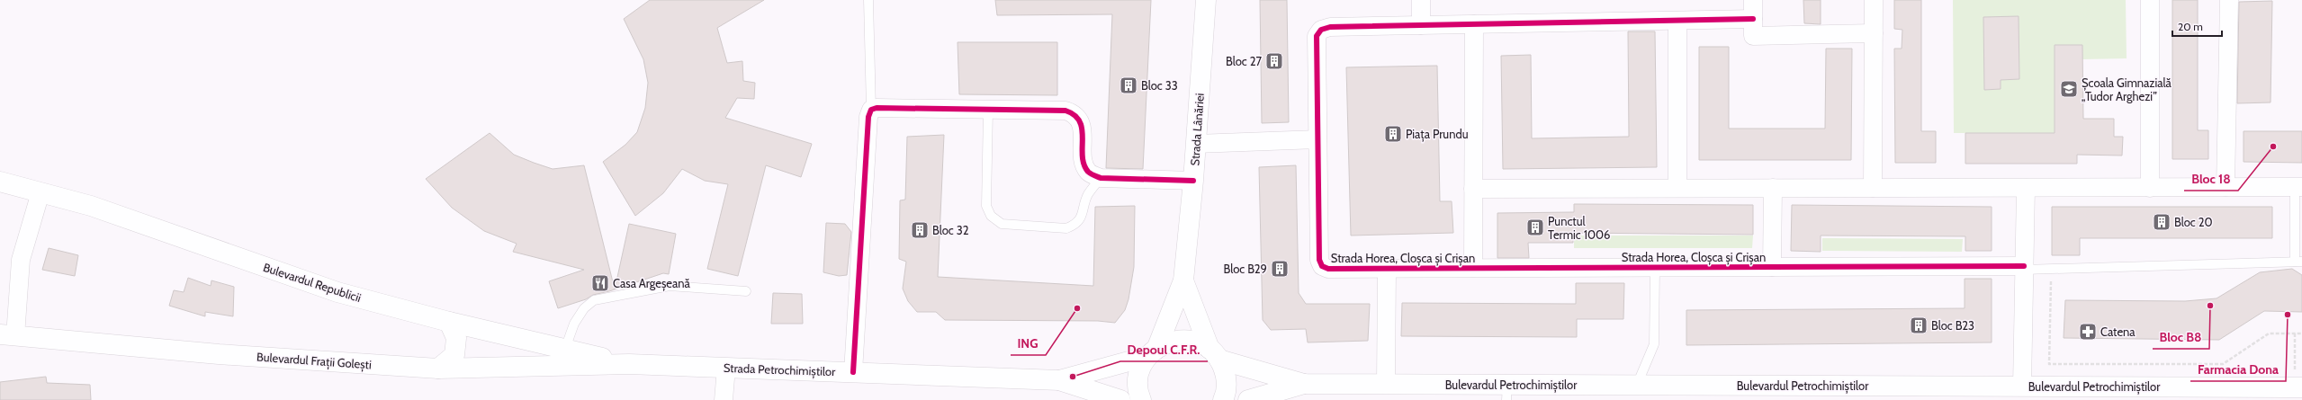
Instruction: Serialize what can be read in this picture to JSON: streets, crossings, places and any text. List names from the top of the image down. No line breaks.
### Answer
{"streets":{"main road":["Strada Lânăriei","Bulevardul Republicii","Bulevardul Frații Golești","Strada Petrochimiștilor","Bulevardul Petrochimiștilor"],"street":["Strada Horea, Cloșca și Crișan"]},"crossings":[["Bulevardul Republicii","Bulevardul Frații Golești"],["Bulevardul Republicii","Strada Petrochimiștilor"],["Bulevardul Frații Golești","Strada Petrochimiștilor"],["Strada Petrochimiștilor","Bulevardul Petrochimiștilor"]],"places":{"building":["Bloc 27","Bloc 33","Piața Prundu","Bloc 20","Punctul Termic 1006","Bloc 32","Bloc B29","Bloc B23"],"school or university":["Școala Gimnazială „Tudor Arghezi”"],"other":["Bloc 18","Bloc B8","ING","Farmacia Dona","Depoul C.F.R."],"restaurant":["Casa Argeșeană"],"pharmacy":["Catena"]},"scale_bar":"20 m"}
